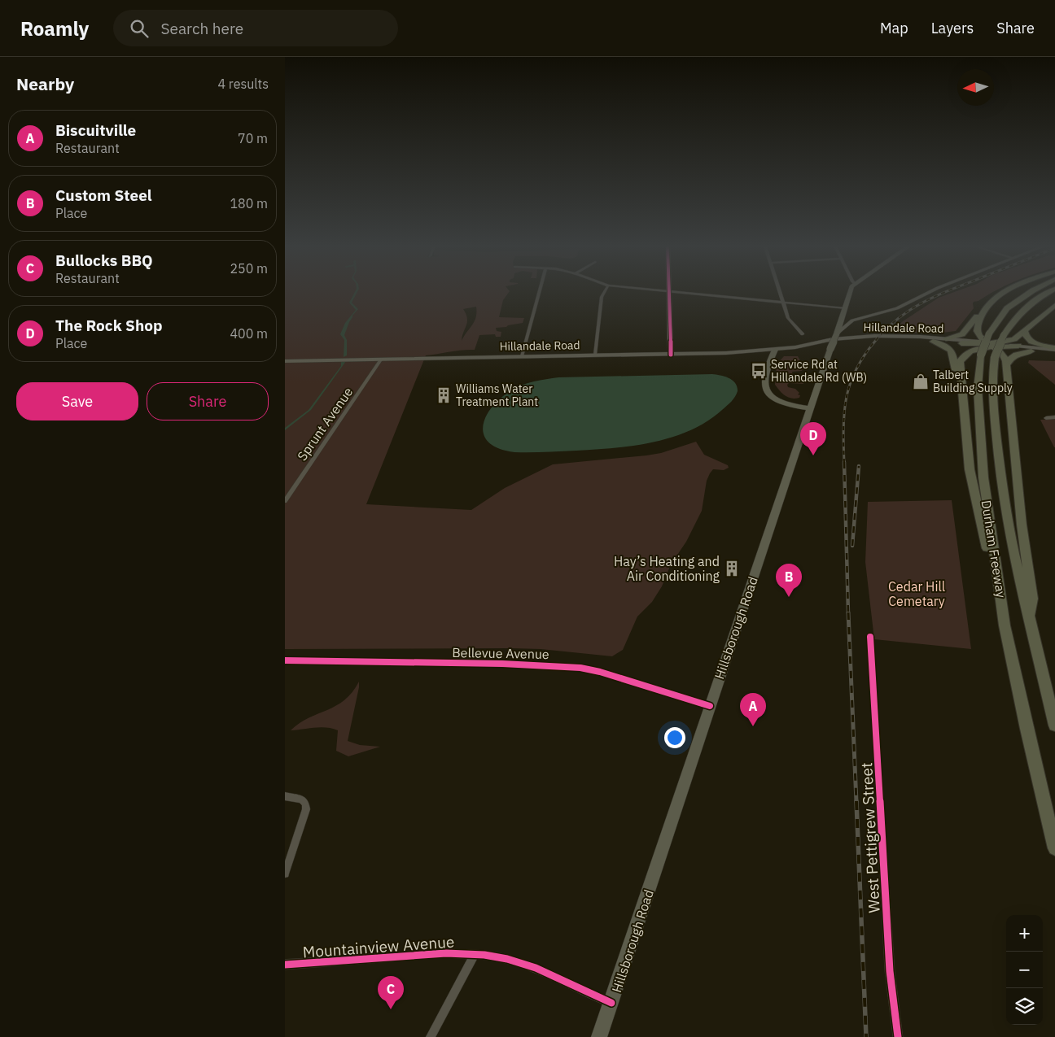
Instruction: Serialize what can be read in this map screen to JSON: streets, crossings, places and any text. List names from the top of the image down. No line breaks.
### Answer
{"streets":{"highway":["Durham Freeway"],"main road":["Hillandale Road","Hillsborough Road"],"street":["Sprunt Avenue","Bellevue Avenue","West Pettigrew Street","Mountainview Avenue"]},"crossings":[["Hillandale Road","Sprunt Avenue"],["Hillsborough Road","Bellevue Avenue"],["Hillsborough Road","Mountainview Avenue"]],"parks":["Cedar Hill Cemetary"],"places":{"bus stop":["Service Rd at Hillandale Rd (WB)"],"shop":["Talbert Building Supply"],"building":["Williams Water Treatment Plant","Hay’s Heating and Air Conditioning"]},"north":"left","page":{"header":"Roamly","search":"Search here","nav":["Map","Layers","Share"],"heading":["Nearby","4 results"],"list":[{"mark":"A","name":"Biscuitville","note":"Restaurant","value":"70 m"},{"mark":"B","name":"Custom Steel","note":"Place","value":"180 m"},{"mark":"C","name":"Bullocks BBQ","note":"Restaurant","value":"250 m"},{"mark":"D","name":"The Rock Shop","note":"Place","value":"400 m"}],"buttons":["Save","Share"],"pins":["D","B","A","C"],"map_buttons":["+","−"]}}
